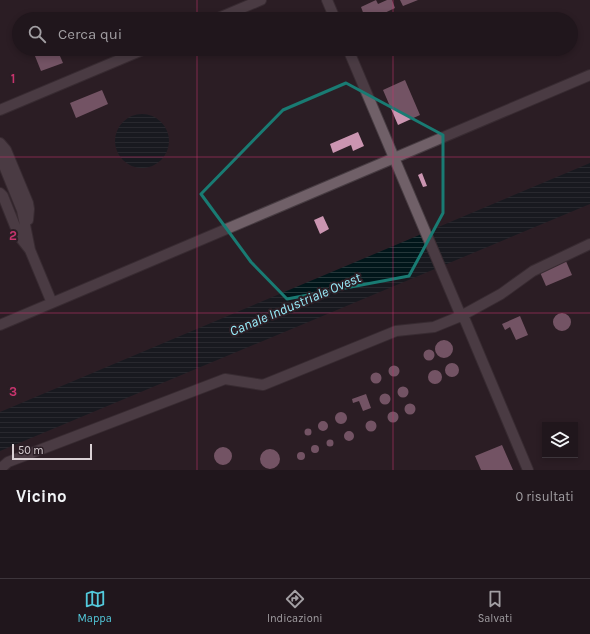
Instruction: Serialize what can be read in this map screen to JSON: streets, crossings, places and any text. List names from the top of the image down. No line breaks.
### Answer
{"water":["Canale Industriale Ovest"],"scale_bar":"50 m","page":{"search":"Cerca qui","scale":"50 m","heading":["Vicino","0 risultati"],"nav":["Mappa","Indicazioni","Salvati"]},"grid":{"rows":["1","2","3"]}}
